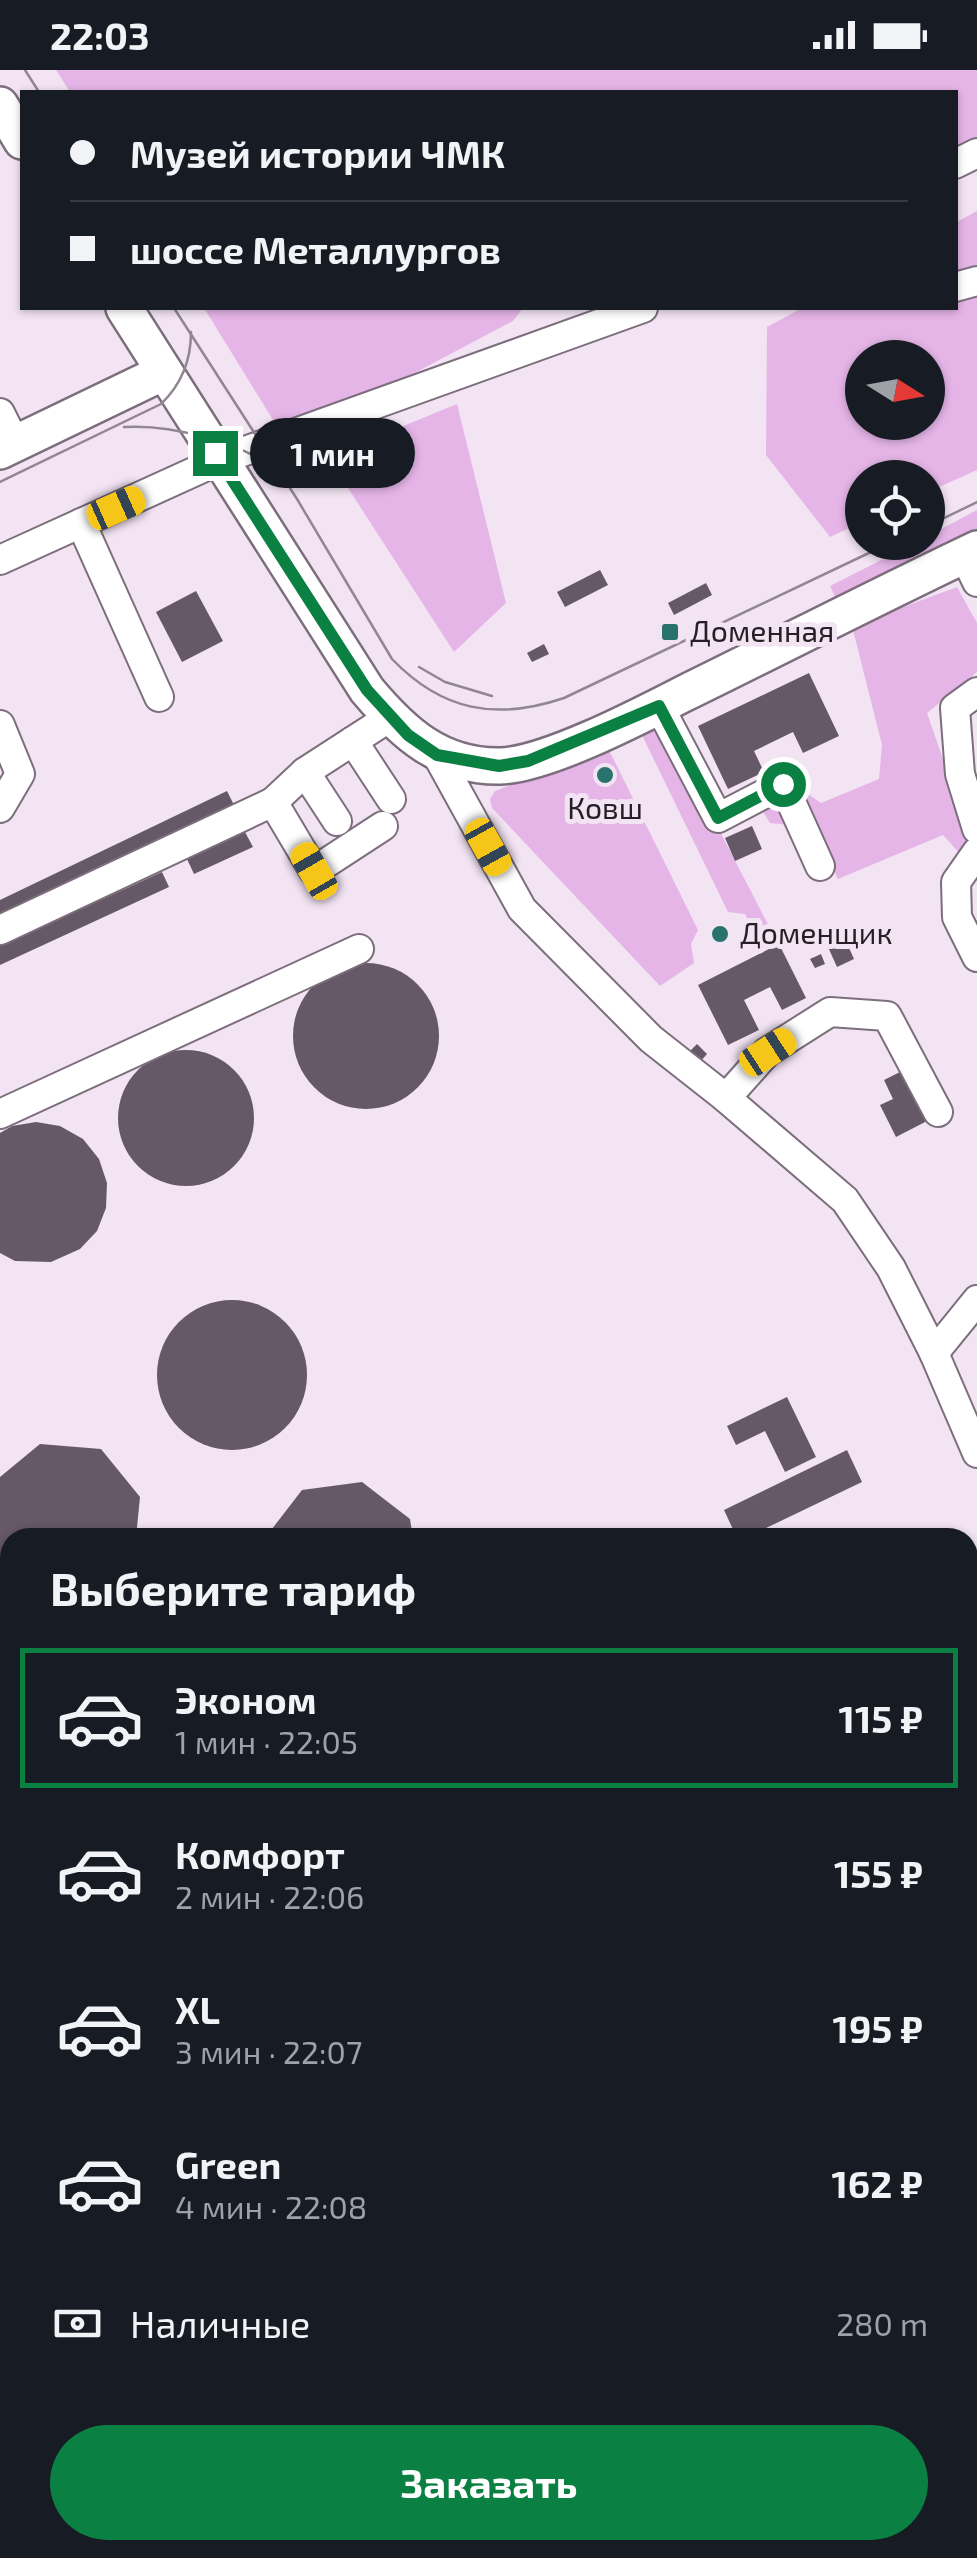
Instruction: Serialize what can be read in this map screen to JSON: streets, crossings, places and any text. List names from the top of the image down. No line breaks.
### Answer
{"places":{"transit":["Доменная"],"other":["Ковш","Доменщик"]},"north":"right","page":{"status":"22:03","banner":["Музей истории ЧМК","шоссе Металлургов"],"bubble":"1 мин","heading":"Выберите тариф","list":[{"name":"Эконом","note":"1 мин · 22:05","value":"115 ₽"},{"name":"Комфорт","note":"2 мин · 22:06","value":"155 ₽"},{"name":"XL","note":"3 мин · 22:07","value":"195 ₽"},{"name":"Green","note":"4 мин · 22:08","value":"162 ₽"}],"pay":["Наличные","280 m"],"buttons":"Заказать"}}
